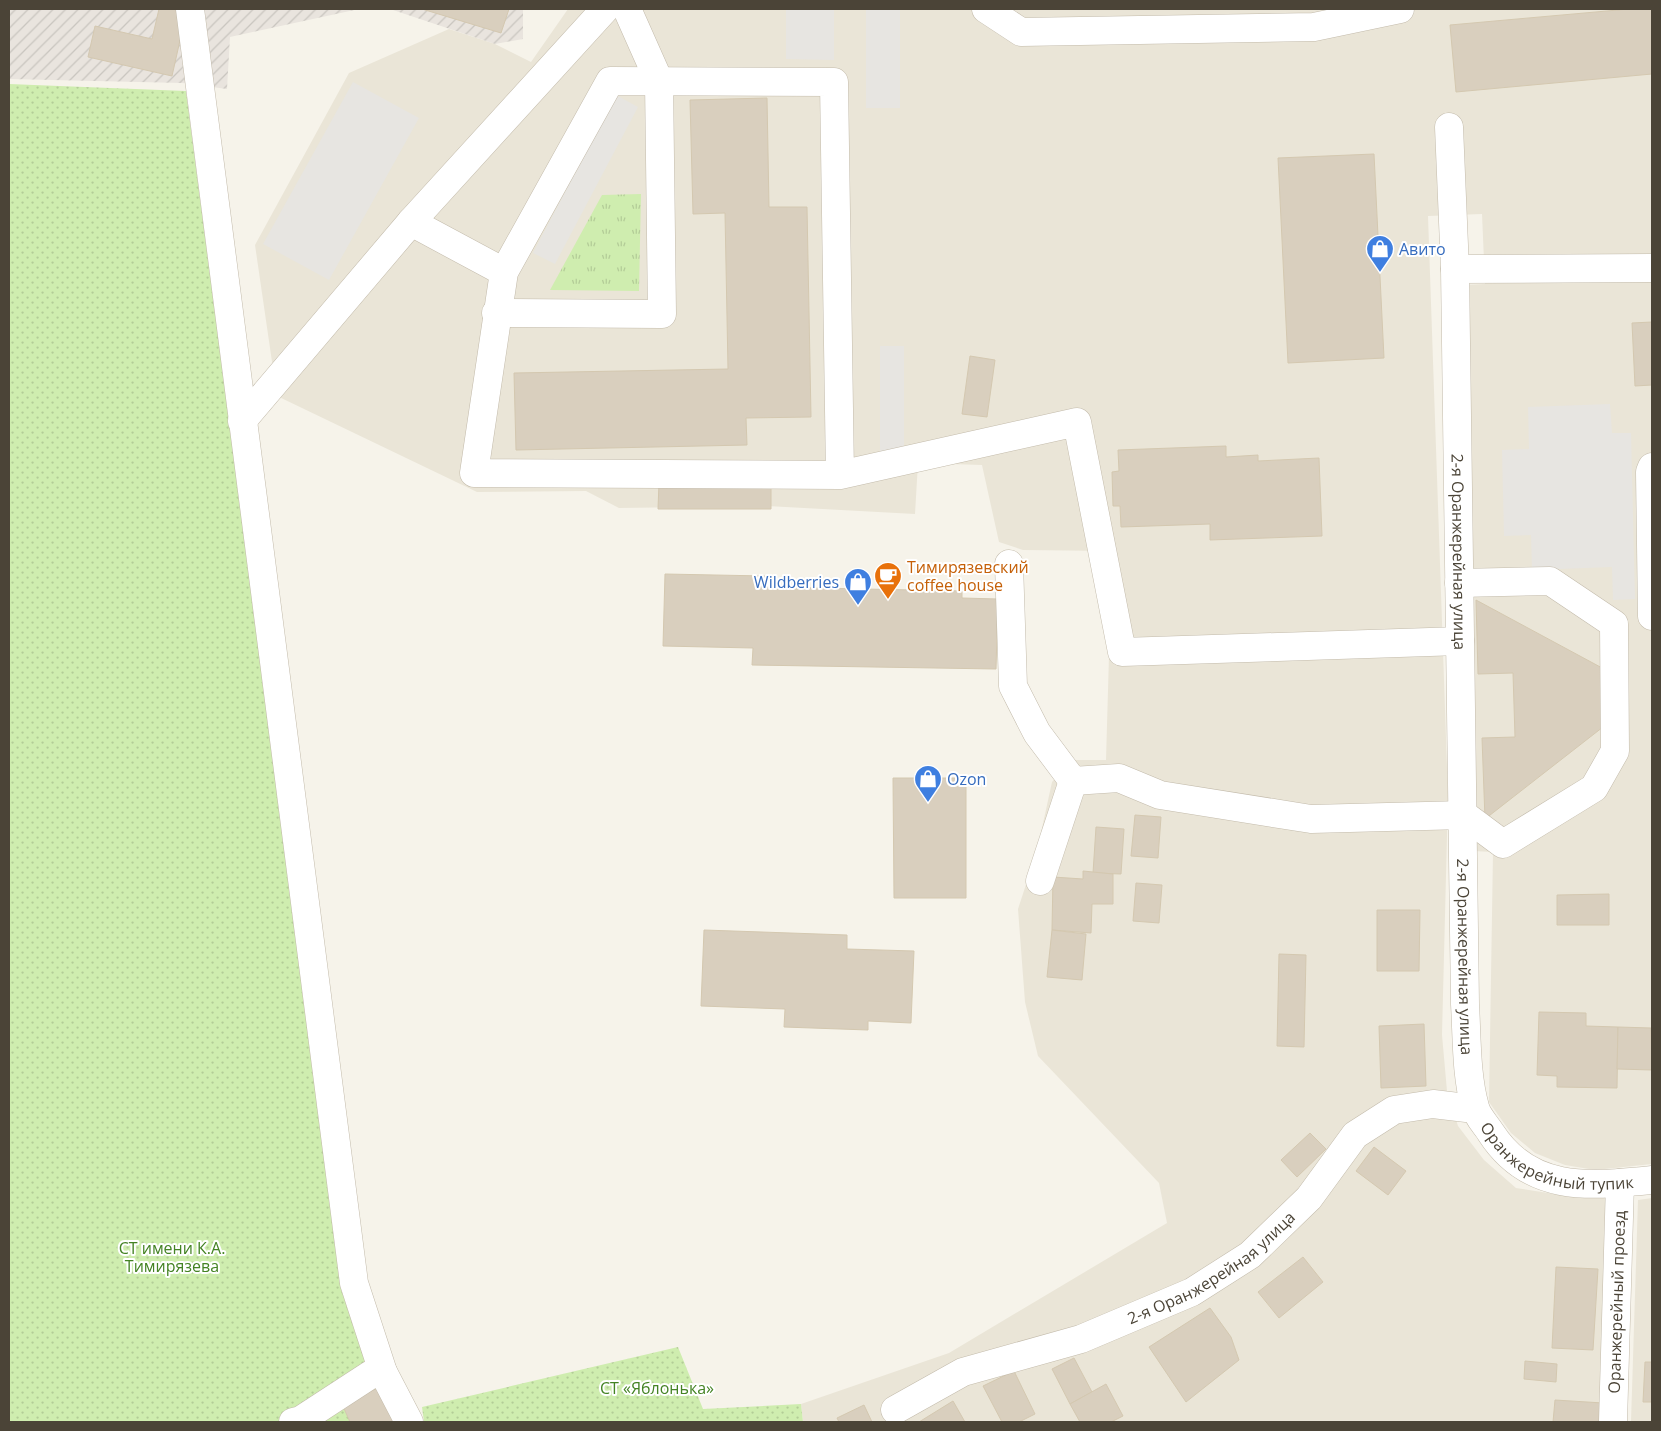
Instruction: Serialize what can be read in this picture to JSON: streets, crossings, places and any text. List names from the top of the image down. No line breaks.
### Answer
{"streets":{"street":["2-я Оранжерейная улица","Оранжерейный тупик","Оранжерейный проезд"]},"crossings":[["2-я Оранжерейная улица","Оранжерейный тупик"],["Оранжерейный тупик","Оранжерейный проезд"]],"parks":["СТ имени К.А. Тимирязева","СТ «Яблонька»"],"places":{"shop":["Авито","Wildberries","Ozon"],"cafe":["Тимирязевский coffee house"]}}
